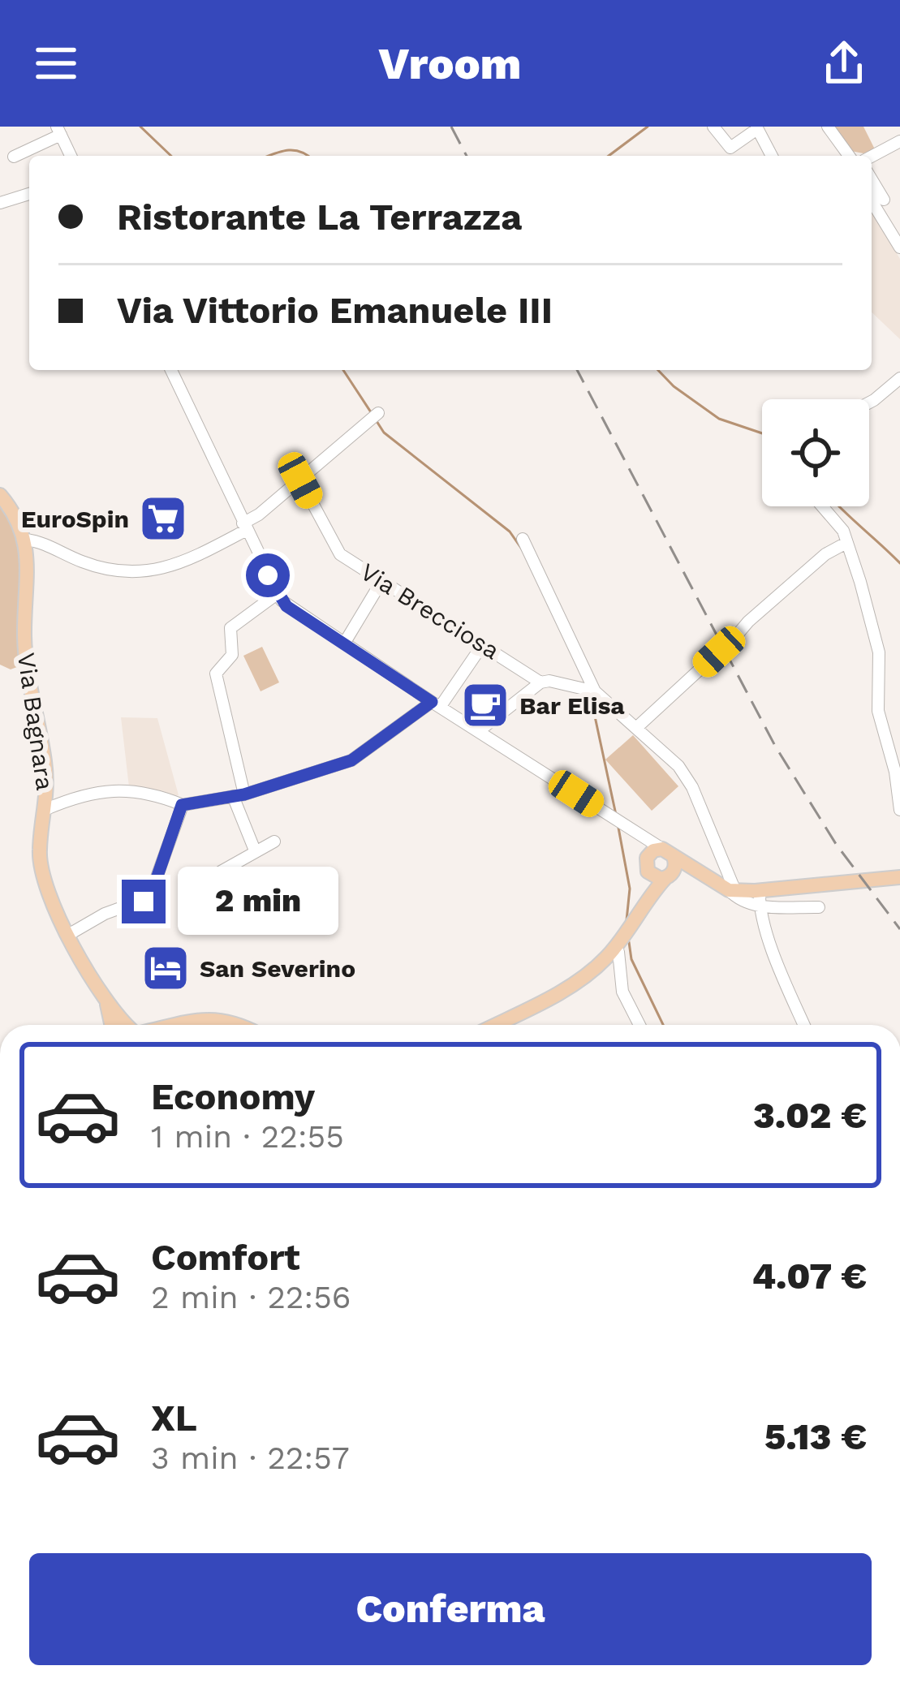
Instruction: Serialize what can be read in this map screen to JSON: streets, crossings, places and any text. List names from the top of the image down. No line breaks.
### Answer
{"streets":{"main road":["Via Bagnara"],"street":["Via Brecciosa"]},"places":{"supermarket":["EuroSpin"],"cafe":["Bar Elisa"],"hotel":["San Severino"]},"page":{"header":"Vroom","banner":["Ristorante La Terrazza","Via Vittorio Emanuele III"],"bubble":"2 min","list":[{"name":"Economy","note":"1 min · 22:55","value":"3.02 €"},{"name":"Comfort","note":"2 min · 22:56","value":"4.07 €"},{"name":"XL","note":"3 min · 22:57","value":"5.13 €"}],"buttons":"Conferma"}}
